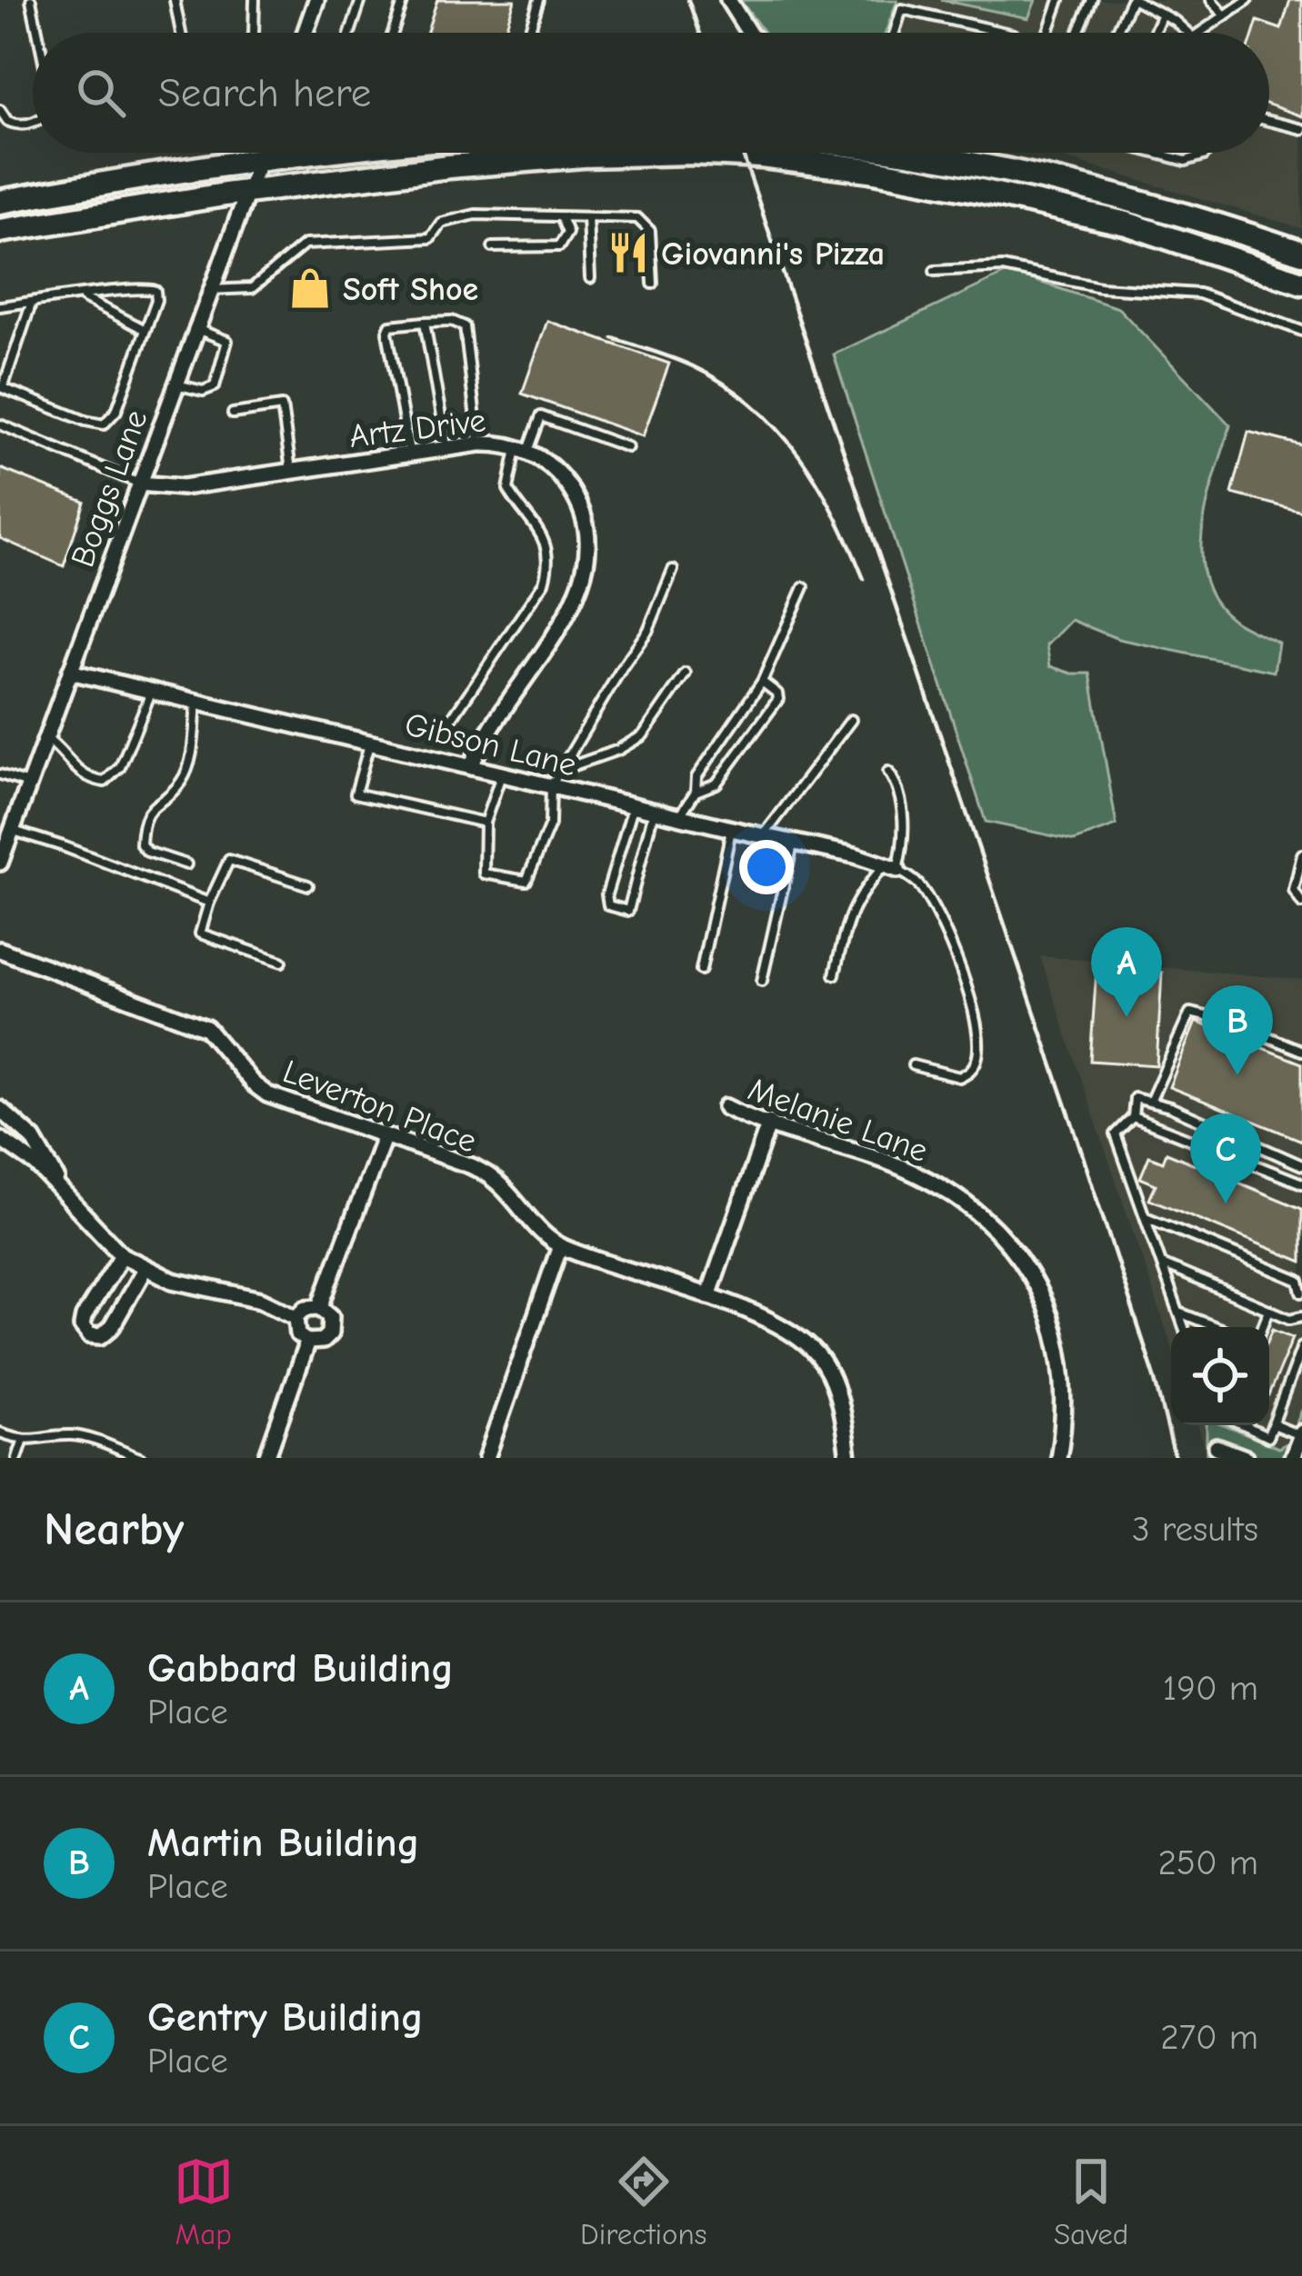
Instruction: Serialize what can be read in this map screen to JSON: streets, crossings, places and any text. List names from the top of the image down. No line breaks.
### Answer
{"streets":{"street":["Artz Drive","Boggs Lane","Gibson Lane","Leverton Place","Melanie Lane"]},"crossings":[["Artz Drive","Boggs Lane"],["Artz Drive","Gibson Lane"],["Boggs Lane","Gibson Lane"]],"places":{"restaurant":["Giovanni's Pizza"],"shop":["Soft Shoe"]},"page":{"search":"Search here","pins":["A","B","C"],"heading":["Nearby","3 results"],"list":[{"mark":"A","name":"Gabbard Building","note":"Place","value":"190 m"},{"mark":"B","name":"Martin Building","note":"Place","value":"250 m"},{"mark":"C","name":"Gentry Building","note":"Place","value":"270 m"}],"nav":["Map","Directions","Saved"]}}
